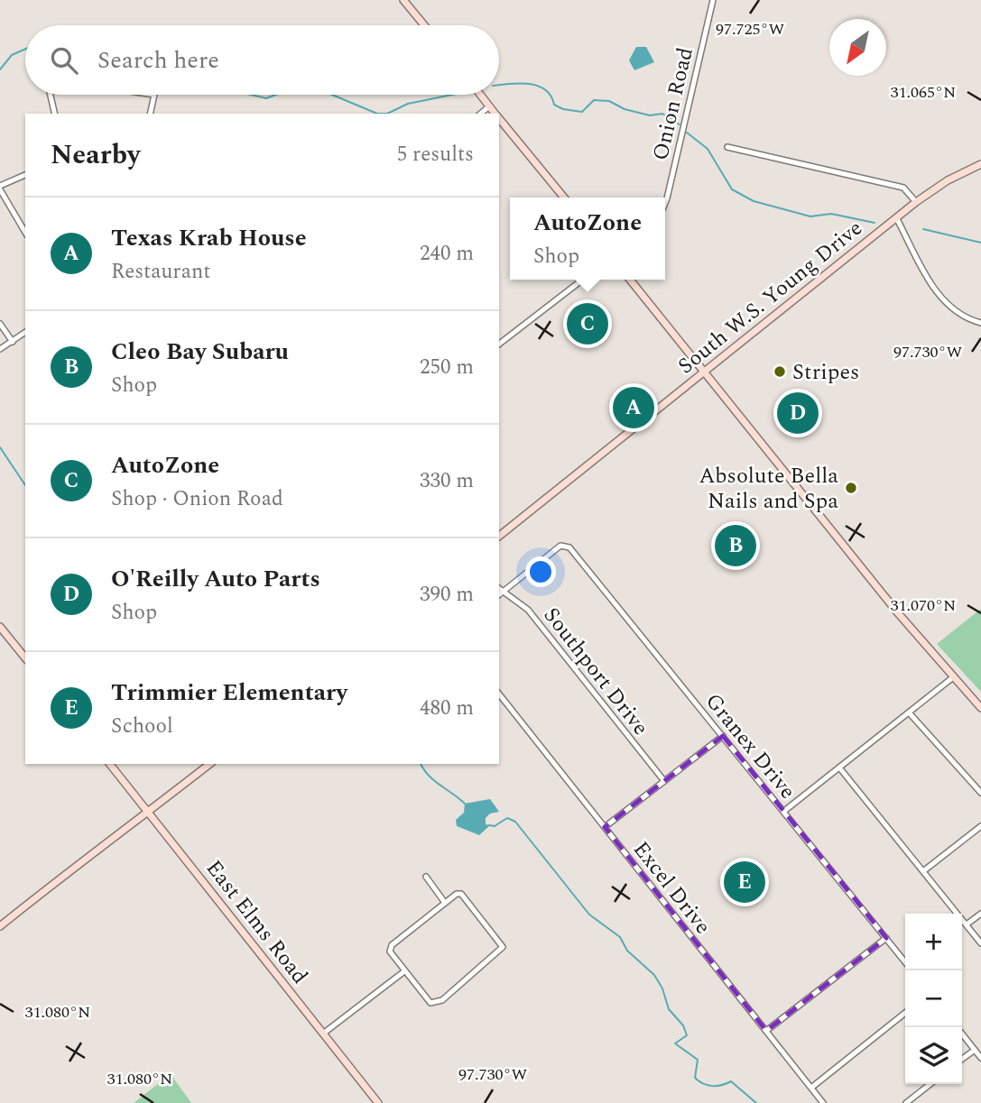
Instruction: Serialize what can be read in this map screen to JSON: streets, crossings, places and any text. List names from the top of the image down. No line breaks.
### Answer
{"streets":{"main road":["South W.S. Young Drive","East Elms Road"],"street":["Onion Road","Southport Drive","Granex Drive","Excel Drive"]},"crossings":[["Southport Drive","Granex Drive"]],"places":["Stripes","Absolute Bella Nails and Spa"],"north":"bottom left","page":{"search":"Search here","heading":["Nearby","5 results"],"list":[{"mark":"A","name":"Texas Krab House","note":"Restaurant","value":"240 m"},{"mark":"B","name":"Cleo Bay Subaru","note":"Shop","value":"250 m"},{"mark":"C","name":"AutoZone","note":"Shop · Onion Road","value":"330 m"},{"mark":"D","name":"O'Reilly Auto Parts","note":"Shop","value":"390 m"},{"mark":"E","name":"Trimmier Elementary","note":"School","value":"480 m"}],"popup":["AutoZone","Shop"],"pins":["C","A","D","B","E"],"map_buttons":["+","−"]},"coordinates":["97.725°W","31.065°N","97.730°W","31.070°N","31.080°N"]}
